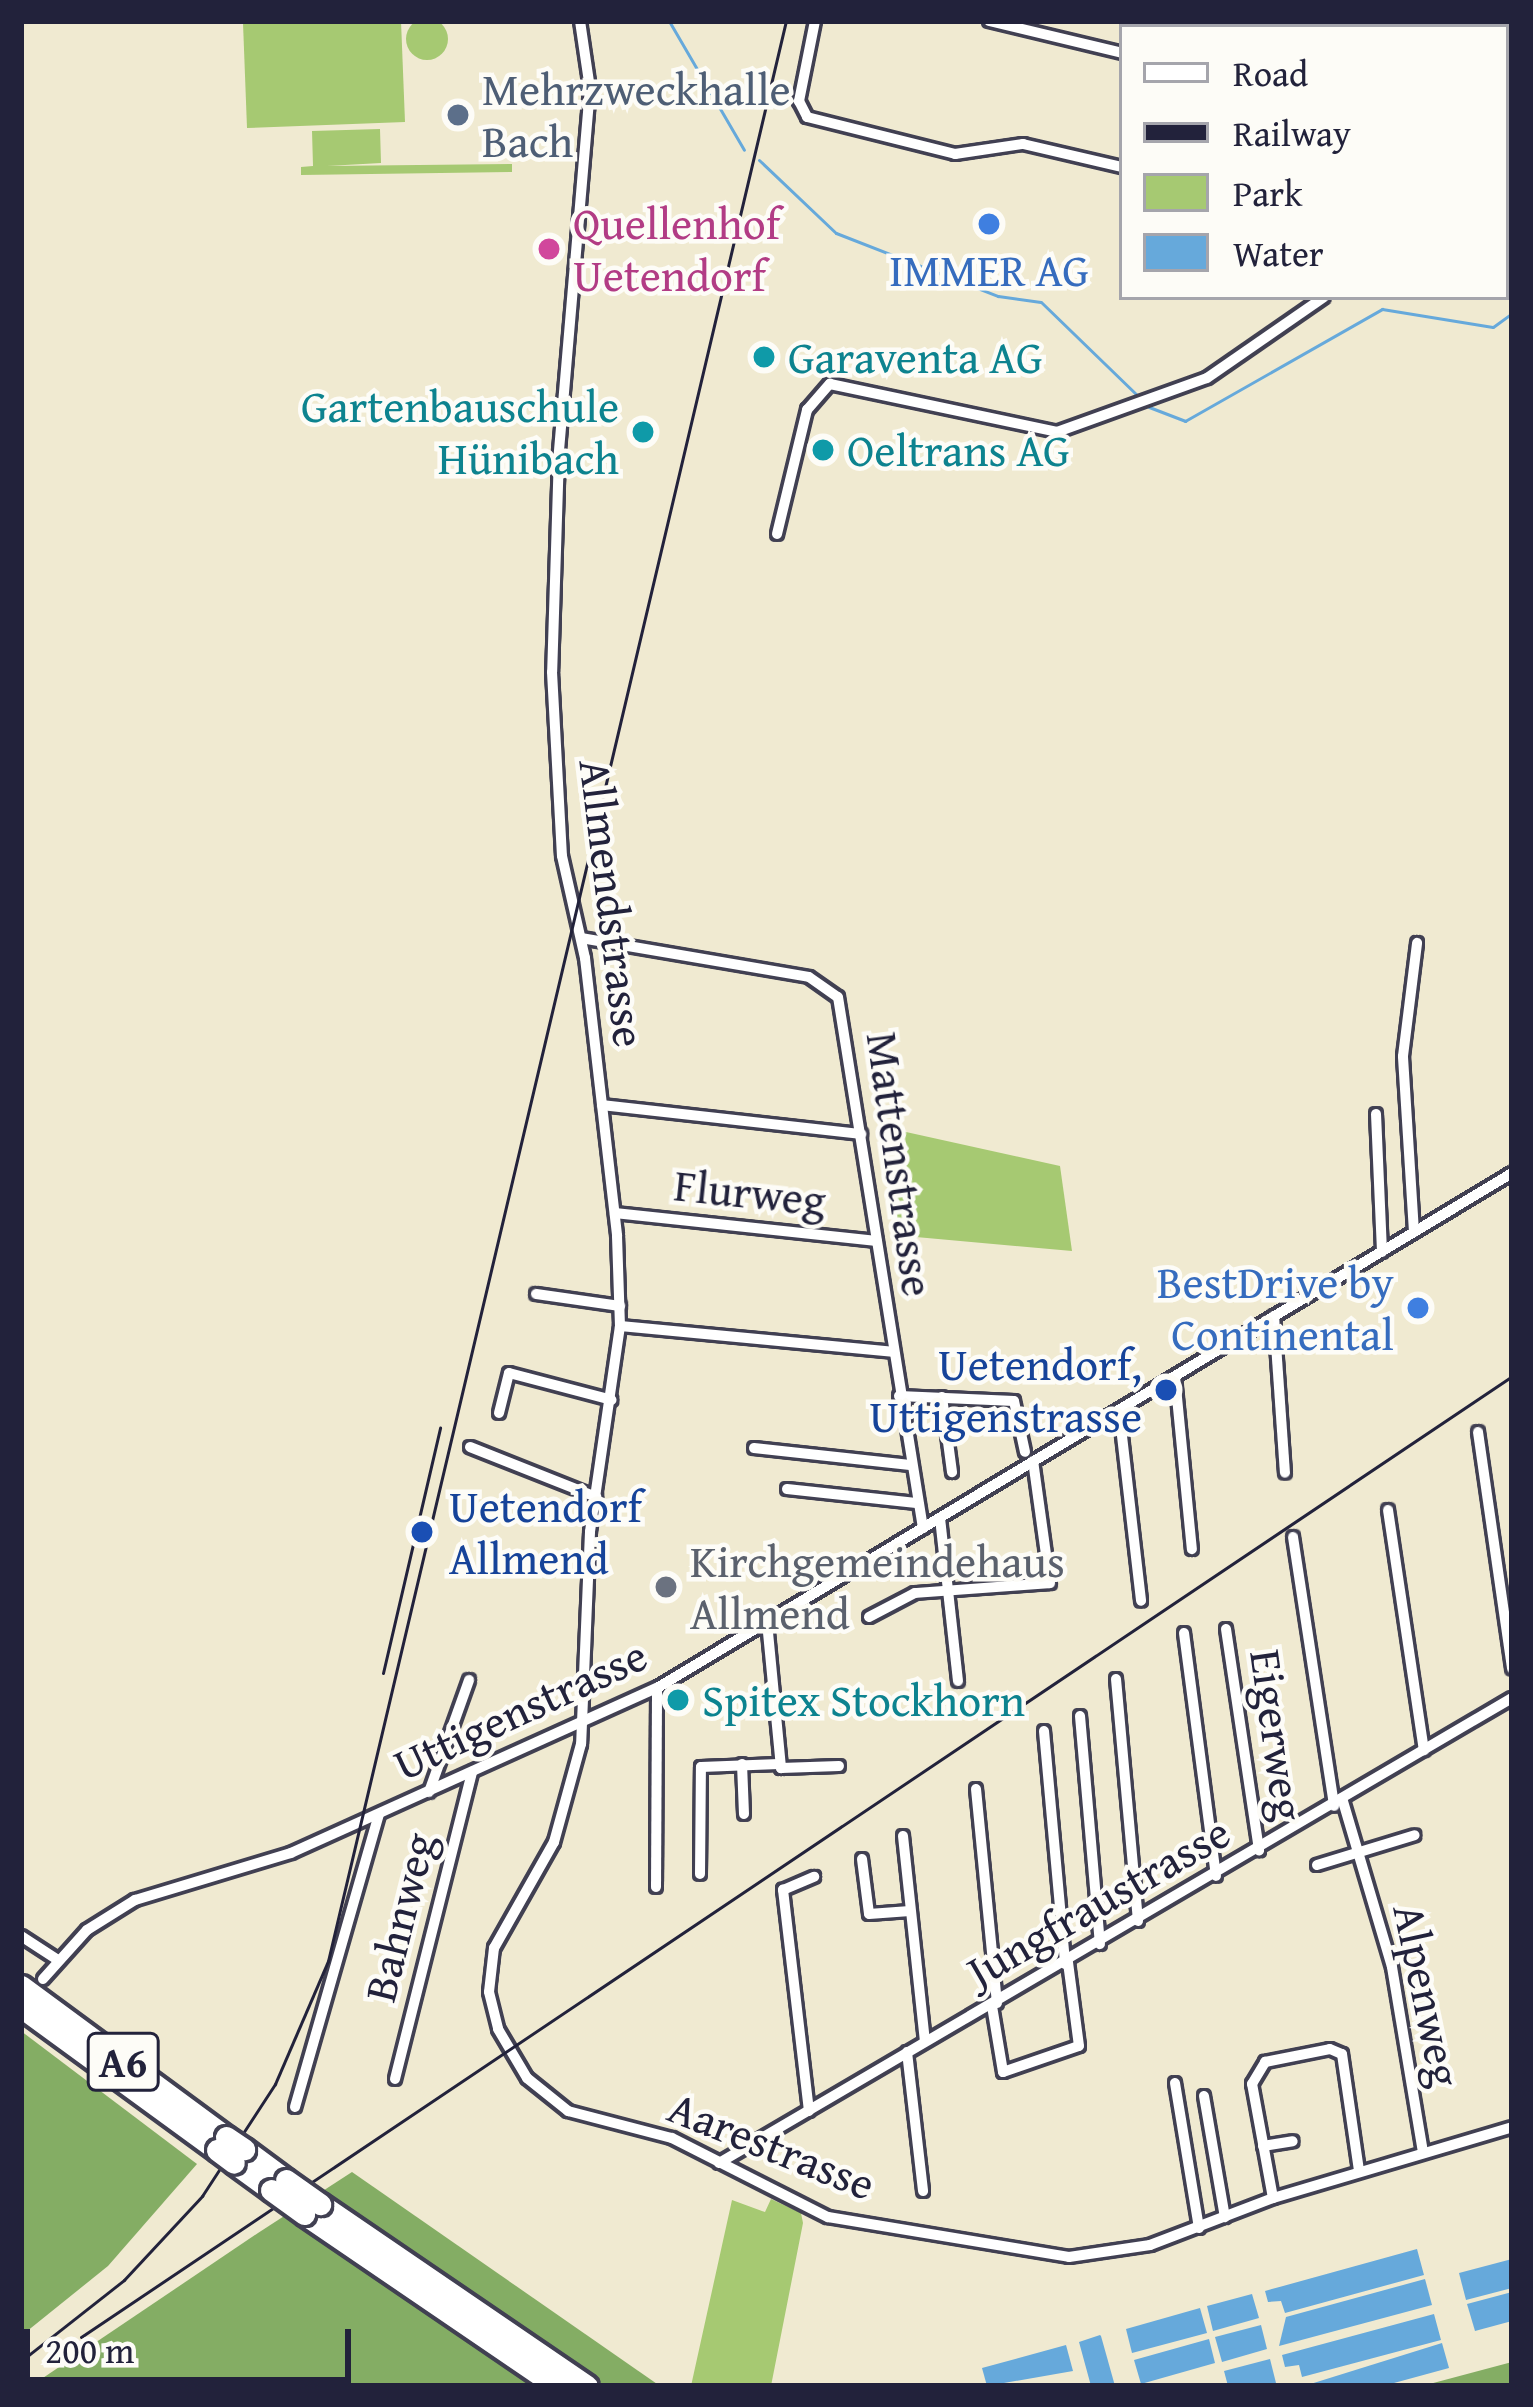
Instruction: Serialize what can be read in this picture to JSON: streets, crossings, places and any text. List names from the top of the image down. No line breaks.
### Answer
{"streets":{"highway":["A6"],"street":["Allmendstrasse","Mattenstrasse","Flurweg","Uttigenstrasse","Eigerweg","Jungfraustrasse","Bahnweg","Alpenweg","Aarestrasse"]},"crossings":[["Allmendstrasse","Mattenstrasse"],["Allmendstrasse","Flurweg"],["Allmendstrasse","Uttigenstrasse"],["Allmendstrasse","Aarestrasse"],["Mattenstrasse","Flurweg"],["Mattenstrasse","Uttigenstrasse"],["Uttigenstrasse","Bahnweg"],["Uttigenstrasse","A6"],["Uttigenstrasse","Aarestrasse"],["Eigerweg","Jungfraustrasse"],["Jungfraustrasse","Alpenweg"],["Jungfraustrasse","Aarestrasse"],["Alpenweg","Aarestrasse"]],"places":["Mehrzweckhalle Bach","IMMER AG","Quellenhof Uetendorf","Garaventa AG","Gartenbauschule Hünibach","Oeltrans AG","BestDrive by Continental","Uetendorf, Uttigenstrasse","Uetendorf Allmend","Kirchgemeindehaus Allmend","Spitex Stockhorn"],"legend":["Road","Railway","Park","Water"],"scale_bar":"200 m"}
